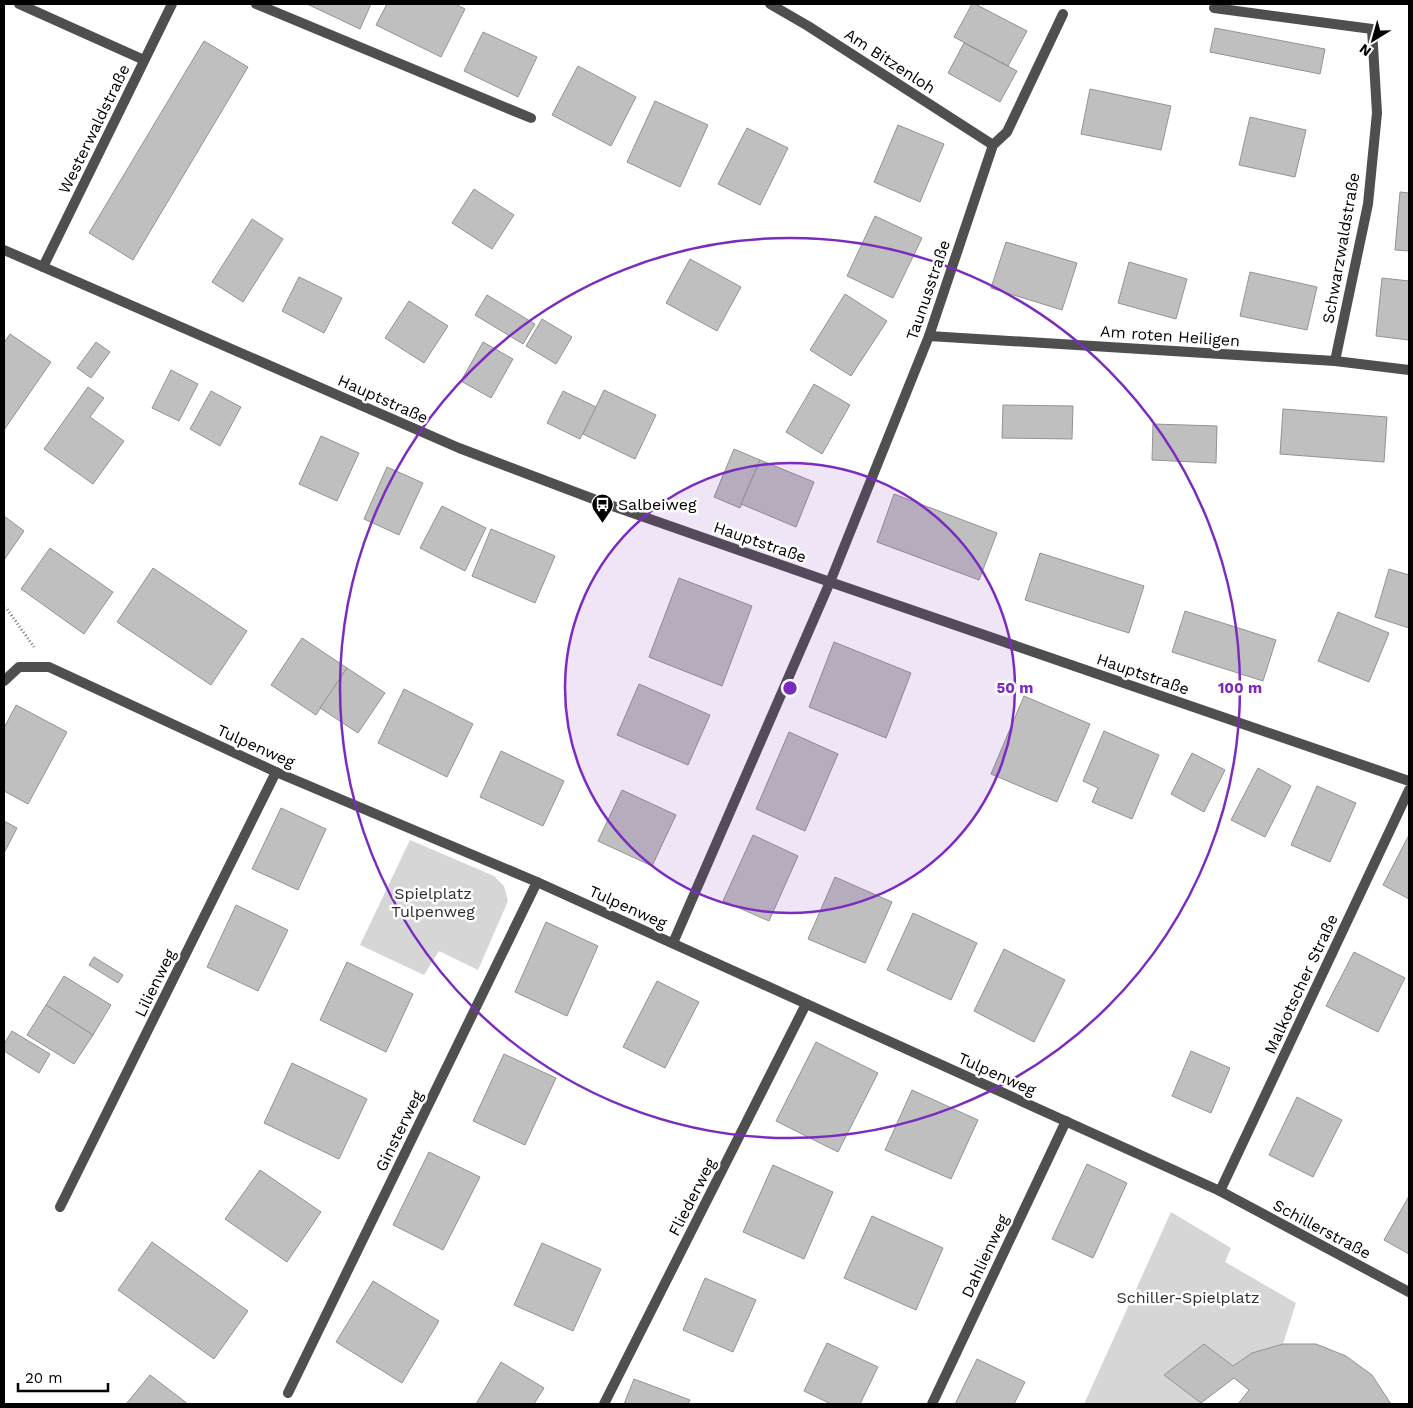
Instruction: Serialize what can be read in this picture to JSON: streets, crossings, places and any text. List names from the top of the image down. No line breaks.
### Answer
{"streets":{"street":["Am Bitzenloh","Westerwaldstraße","Schwarzwaldstraße","Taunusstraße","Am roten Heiligen","Hauptstraße","Tulpenweg","Lilienweg","Malkotscher Straße","Ginsterweg","Fliederweg","Schillerstraße","Dahlienweg"]},"crossings":[["Am Bitzenloh","Taunusstraße"],["Westerwaldstraße","Hauptstraße"],["Schwarzwaldstraße","Am roten Heiligen"],["Taunusstraße","Am roten Heiligen"],["Taunusstraße","Hauptstraße"],["Tulpenweg","Lilienweg"],["Tulpenweg","Malkotscher Straße"],["Tulpenweg","Ginsterweg"],["Tulpenweg","Fliederweg"],["Tulpenweg","Schillerstraße"],["Tulpenweg","Dahlienweg"],["Malkotscher Straße","Schillerstraße"]],"parks":["Spielplatz Tulpenweg","Schiller-Spielplatz"],"places":{"bus stop":["Salbeiweg"]},"scale_bar":"20 m","north":"bottom left","rings":["50 m","100 m"]}
